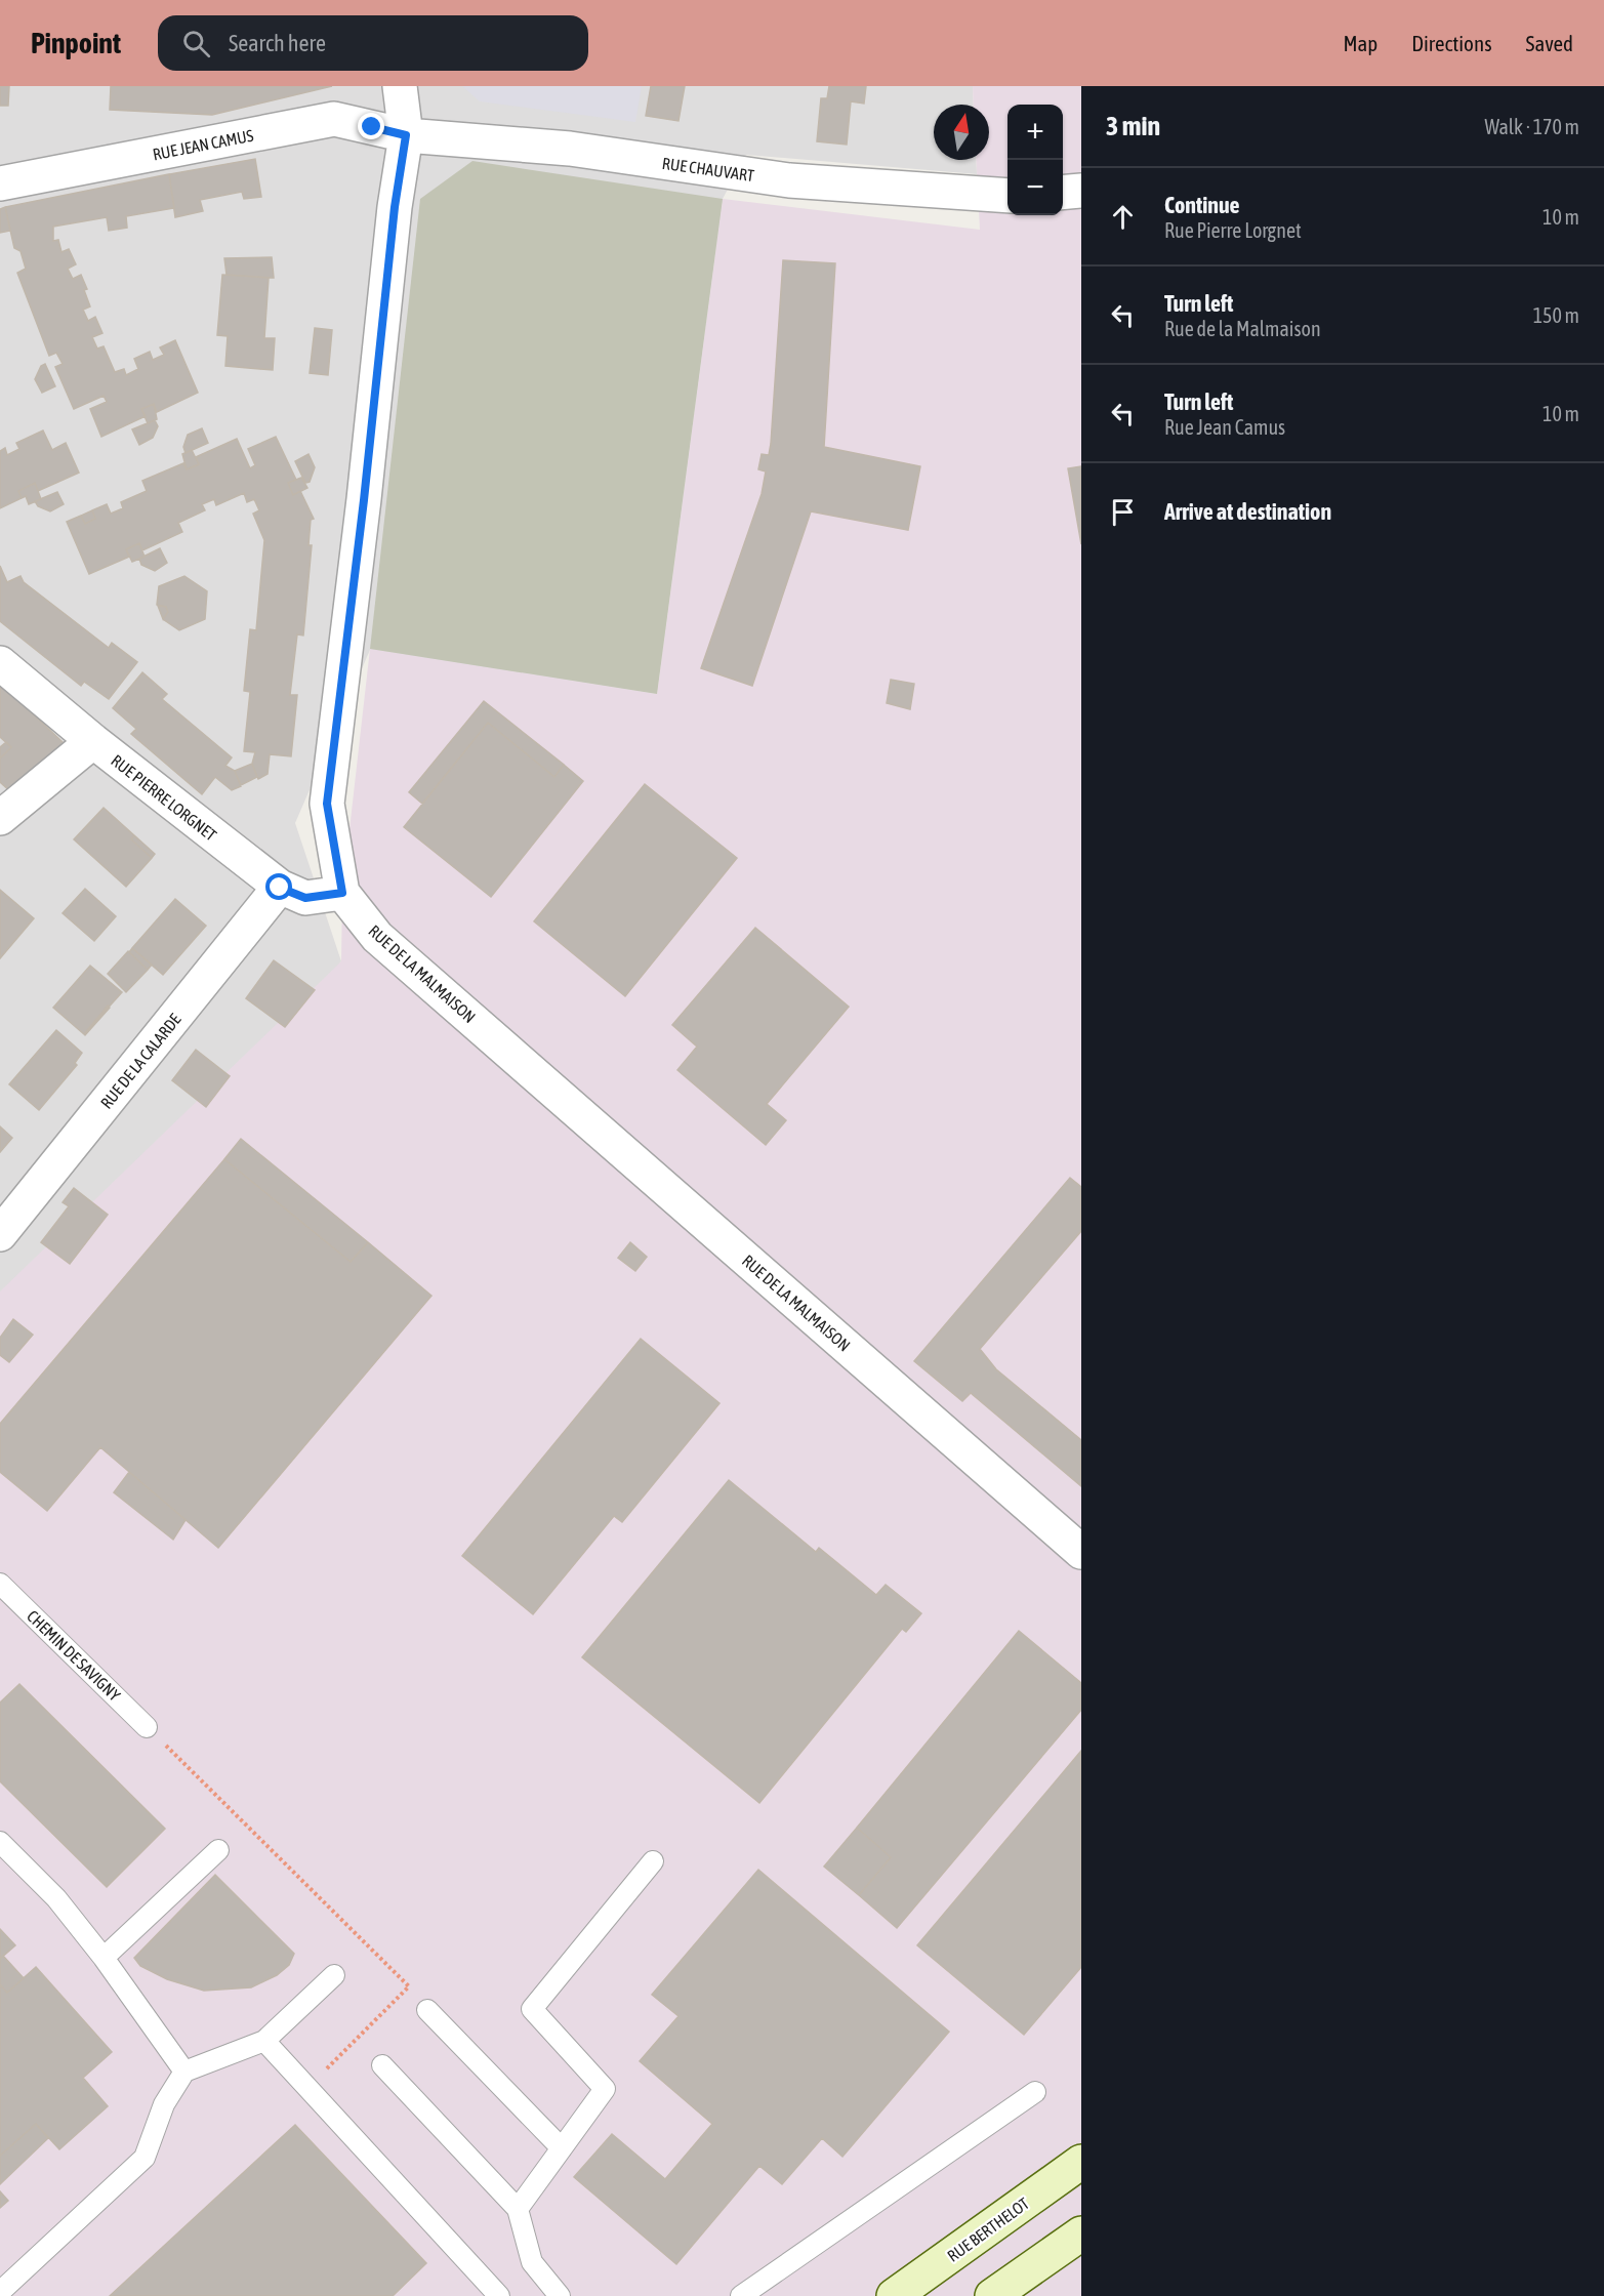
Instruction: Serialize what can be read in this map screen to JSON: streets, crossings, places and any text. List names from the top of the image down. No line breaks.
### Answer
{"streets":{"main road":["RUE BERTHELOT"],"street":["RUE JEAN CAMUS","RUE CHAUVART","RUE PIERRE LORGNET","RUE DE LA MALMAISON","RUE DE LA CALARDE"],"lane":["CHEMIN DE SAVIGNY"]},"crossings":[["RUE JEAN CAMUS","RUE CHAUVART"],["RUE JEAN CAMUS","RUE DE LA MALMAISON"],["RUE CHAUVART","RUE DE LA MALMAISON"],["RUE PIERRE LORGNET","RUE DE LA MALMAISON"],["RUE PIERRE LORGNET","RUE DE LA CALARDE"]],"north":"top","page":{"header":"Pinpoint","search":"Search here","nav":["Map","Directions","Saved"],"heading":["3 min","Walk · 170 m"],"map_buttons":["+","−"],"list":[["Continue","Rue Pierre Lorgnet","10 m"],["Turn left","Rue de la Malmaison","150 m"],["Turn left","Rue Jean Camus","10 m"],"Arrive at destination"]}}
